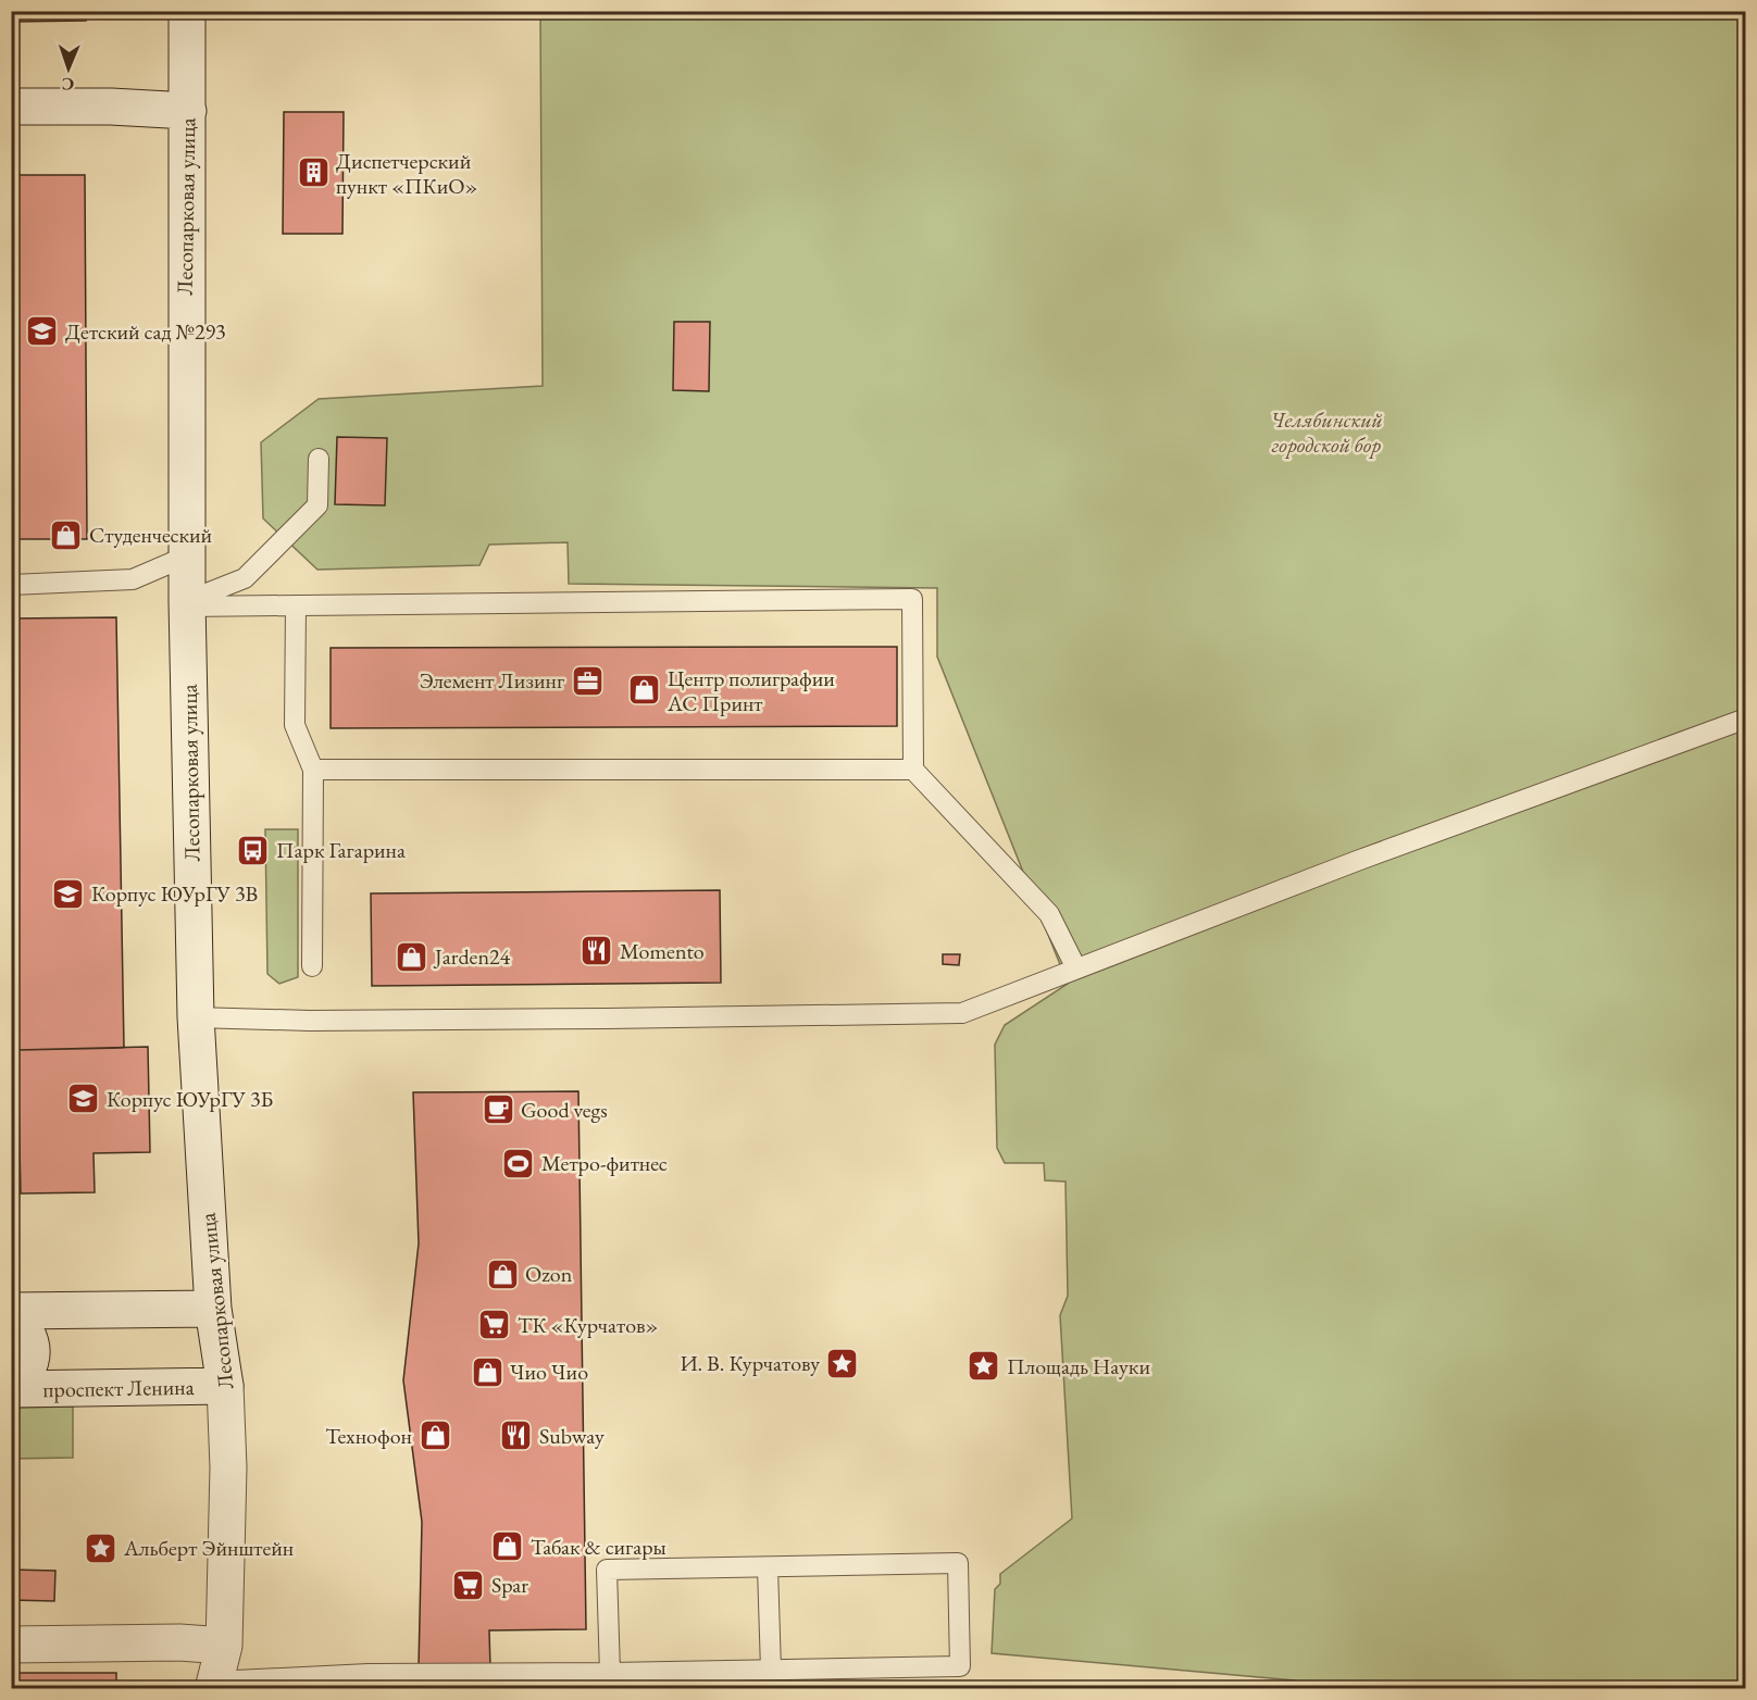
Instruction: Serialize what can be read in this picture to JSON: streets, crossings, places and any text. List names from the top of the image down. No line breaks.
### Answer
{"streets":{"main road":["Лесопарковая улица","проспект Ленина"]},"crossings":[["Лесопарковая улица","проспект Ленина"]],"parks":["Челябинский городской бор"],"places":{"building":["Диспетчерский пункт «ПКиО»"],"school or university":["Детский сад №293","Корпус ЮУрГУ 3В","Корпус ЮУрГУ 3Б"],"shop":["Студенческий","Центр полиграфии АС Принт","Jarden24","Ozon","Чио Чио","Технофон","Табак & сигары"],"office":["Элемент Лизинг"],"bus stop":["Парк Гагарина"],"restaurant":["Momento","Subway"],"cafe":["Good vegs"],"sports":["Метро-фитнес"],"supermarket":["ТК «Курчатов»","Spar"],"place":["И. В. Курчатову","Площадь Науки","Альберт Эйнштейн"]},"north":"bottom"}
